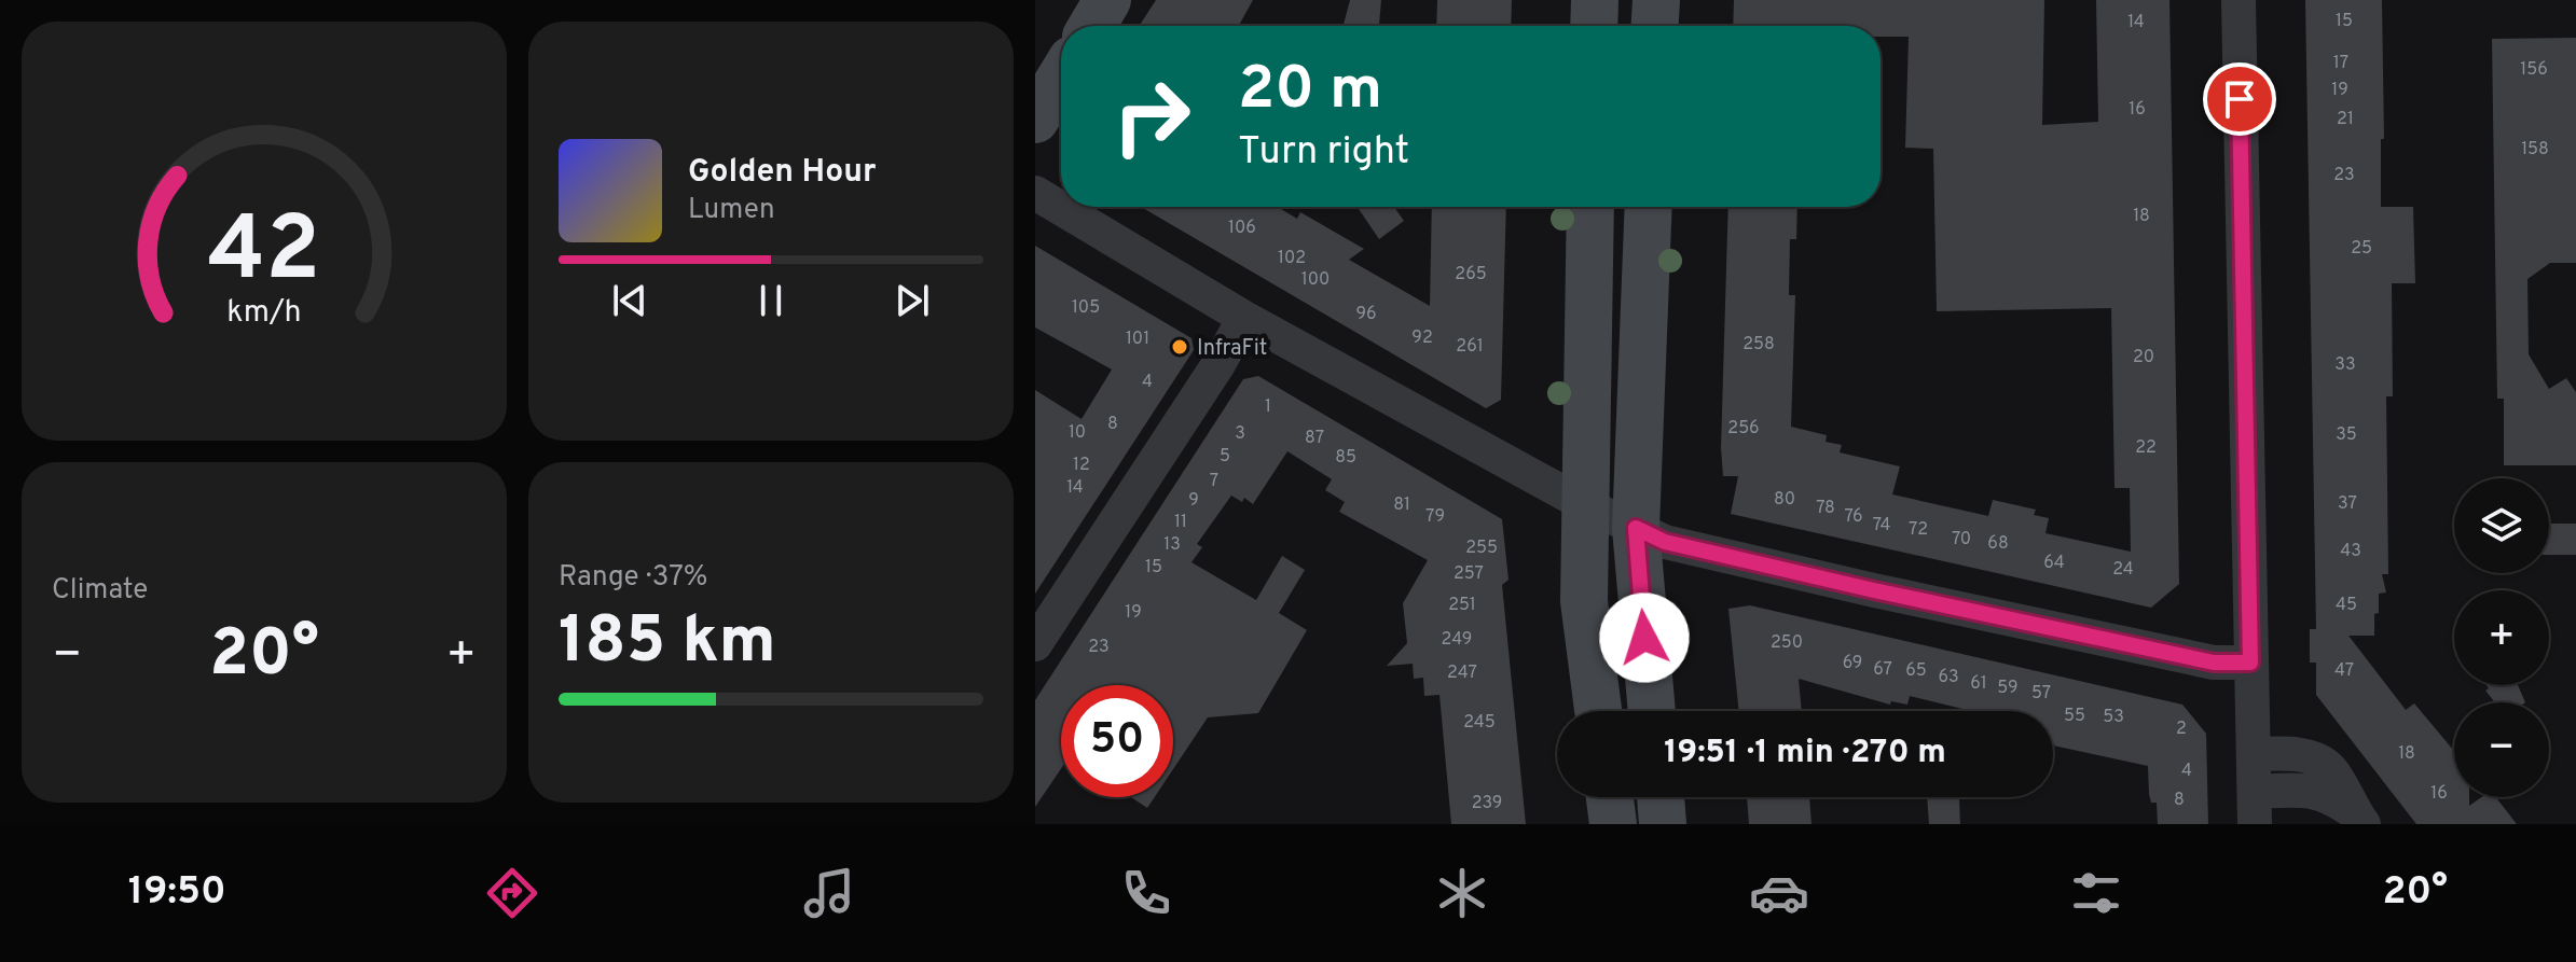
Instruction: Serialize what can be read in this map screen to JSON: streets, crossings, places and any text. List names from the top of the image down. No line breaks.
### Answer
{"places":["InfraFit"],"house_numbers":["15","14","17","156","19","16","21","158","23","18","106","25","102","265","100","105","96","92","101","258","261","20","33","4","1","8","256","10","3","35","87","22","5","85","12","7","14","80","9","37","81","78","79","76","11","74","72","70","68","13","255","43","64","15","24","257","251","45","19","249","250","23","69","67","65","47","247","63","61","59","57","55","53","245","2","18","4","16","8","239"],"page":{"turn":["20 m","Turn right"],"song":["Golden Hour","Lumen"],"tile":["Climate",["Range · 37%","185 km"]],"map_buttons":["+","−"],"heat":["−","20°","+"],"limit":"50","trip":"19:51 · 1 min · 270 m","tabs":["19:50","20°"],"gauge":["42","km/h"]}}
